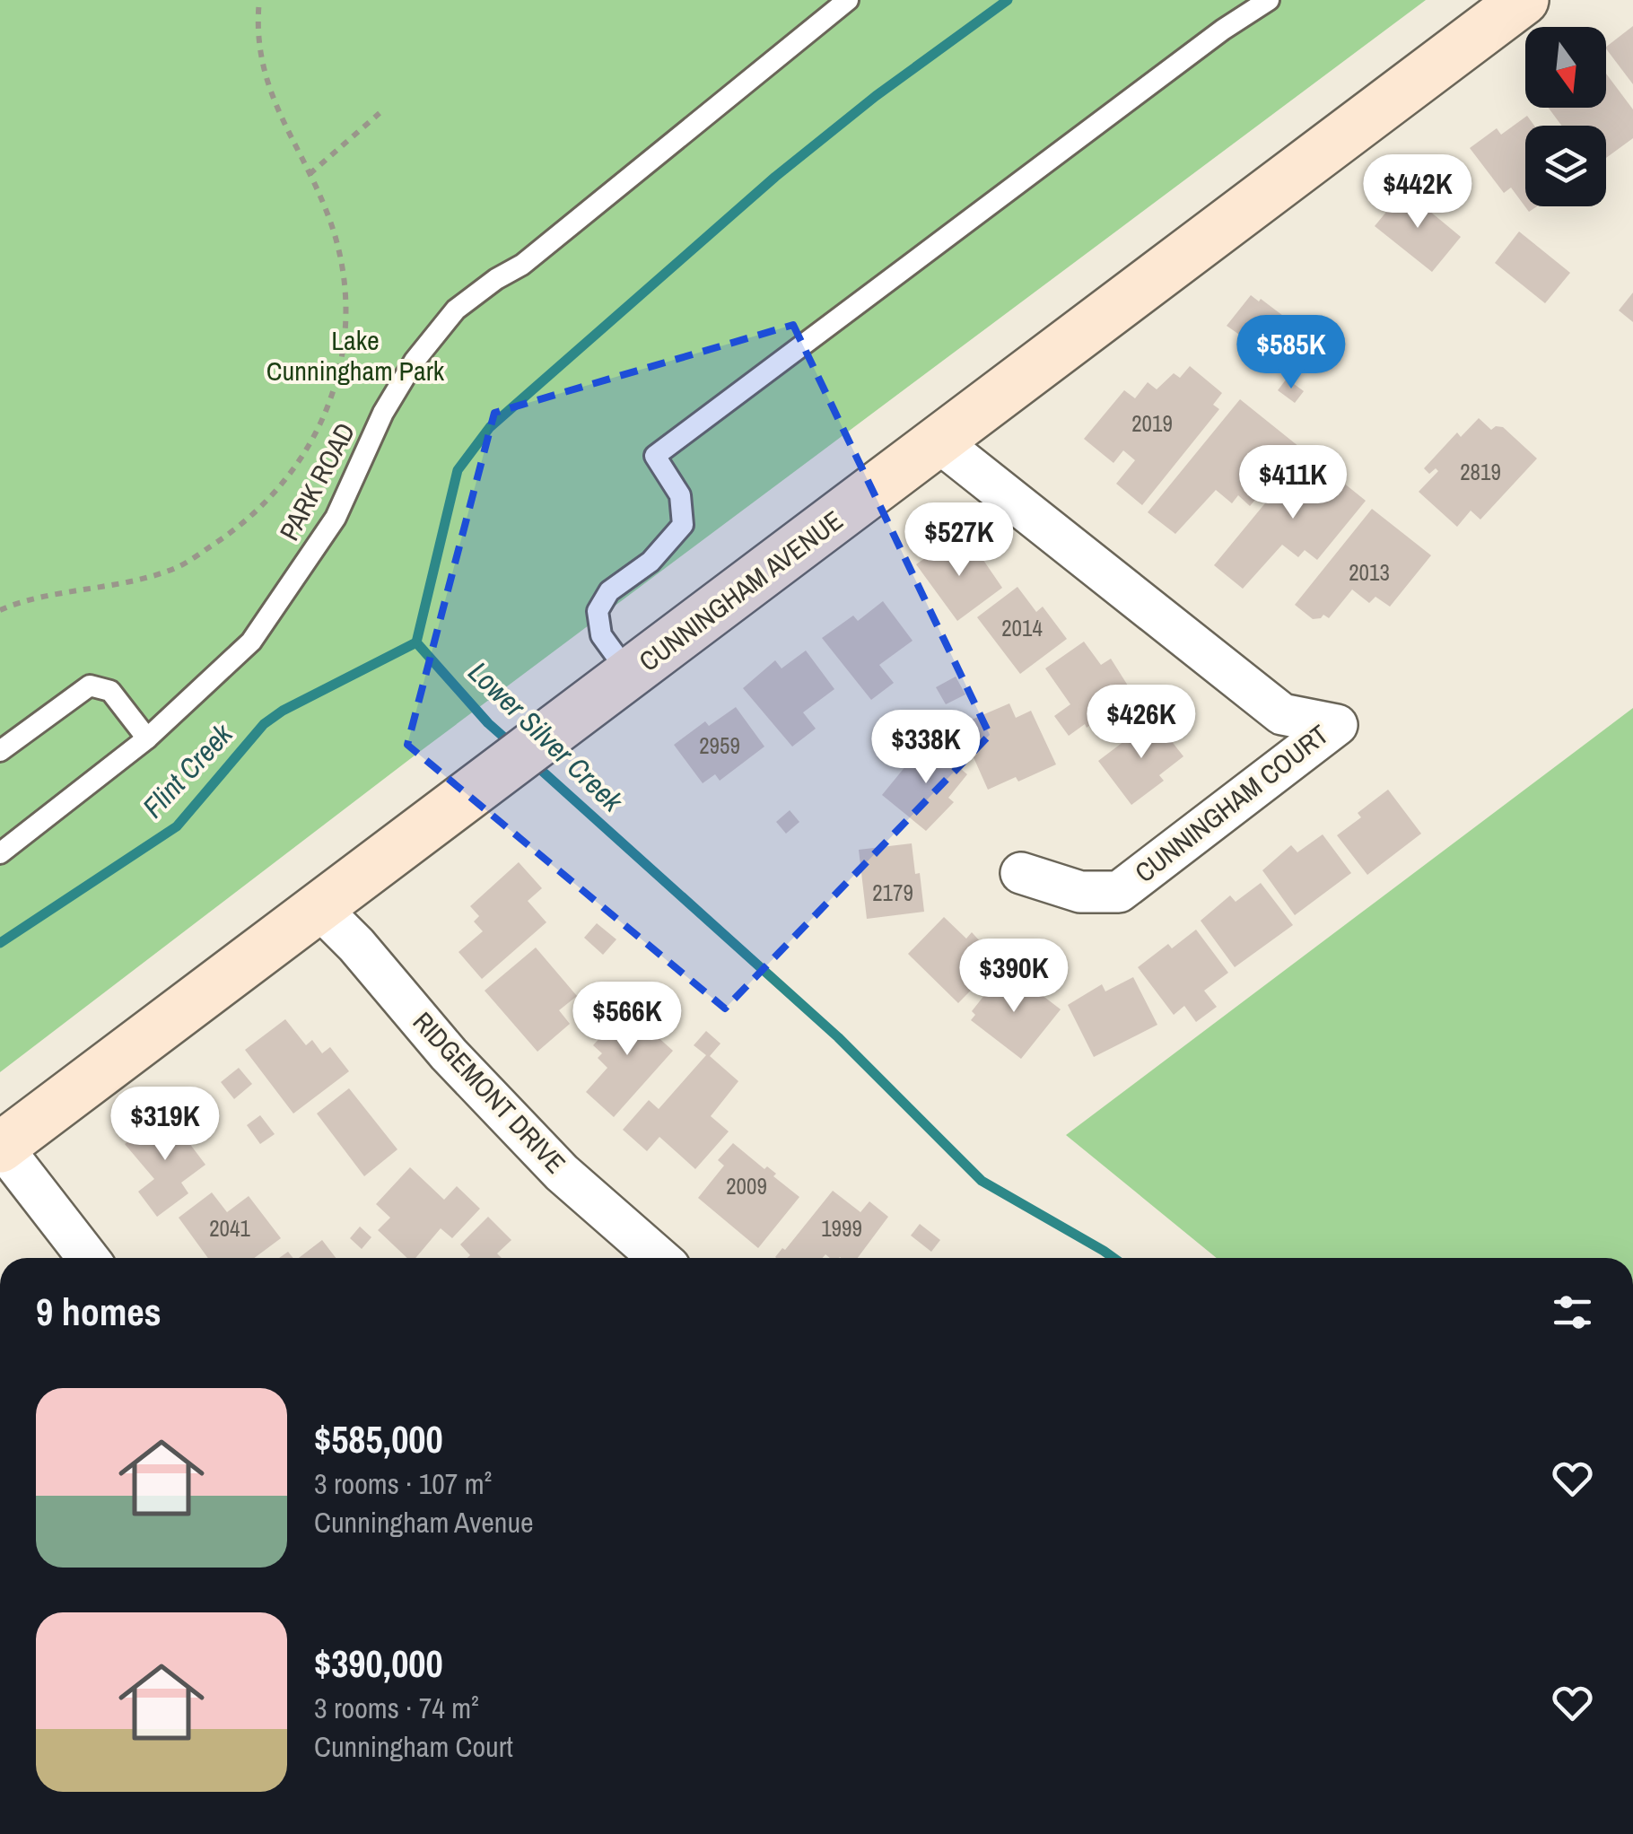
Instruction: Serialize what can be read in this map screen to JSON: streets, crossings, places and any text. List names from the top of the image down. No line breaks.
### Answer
{"streets":{"street":["CUNNINGHAM AVENUE","CUNNINGHAM COURT","RIDGEMONT DRIVE"],"lane":["PARK ROAD"]},"crossings":[["CUNNINGHAM AVENUE","CUNNINGHAM COURT"],["CUNNINGHAM AVENUE","RIDGEMONT DRIVE"]],"water":["Lower Silver Creek","Flint Creek"],"parks":["Lake Cunningham Park"],"house_numbers":["2019","2819","2013","2014","2959","2179","2009","2041","1999"],"north":"bottom","page":{"price":["$442K","$585K","$411K","$527K","$426K","$338K","$390K","$566K","$319K"],"heading":"9 homes","list":[{"name":"$585,000","note":"3 rooms · 107 m² · Cunningham Avenue"},{"name":"$390,000","note":"3 rooms · 74 m² · Cunningham Court"}]}}
